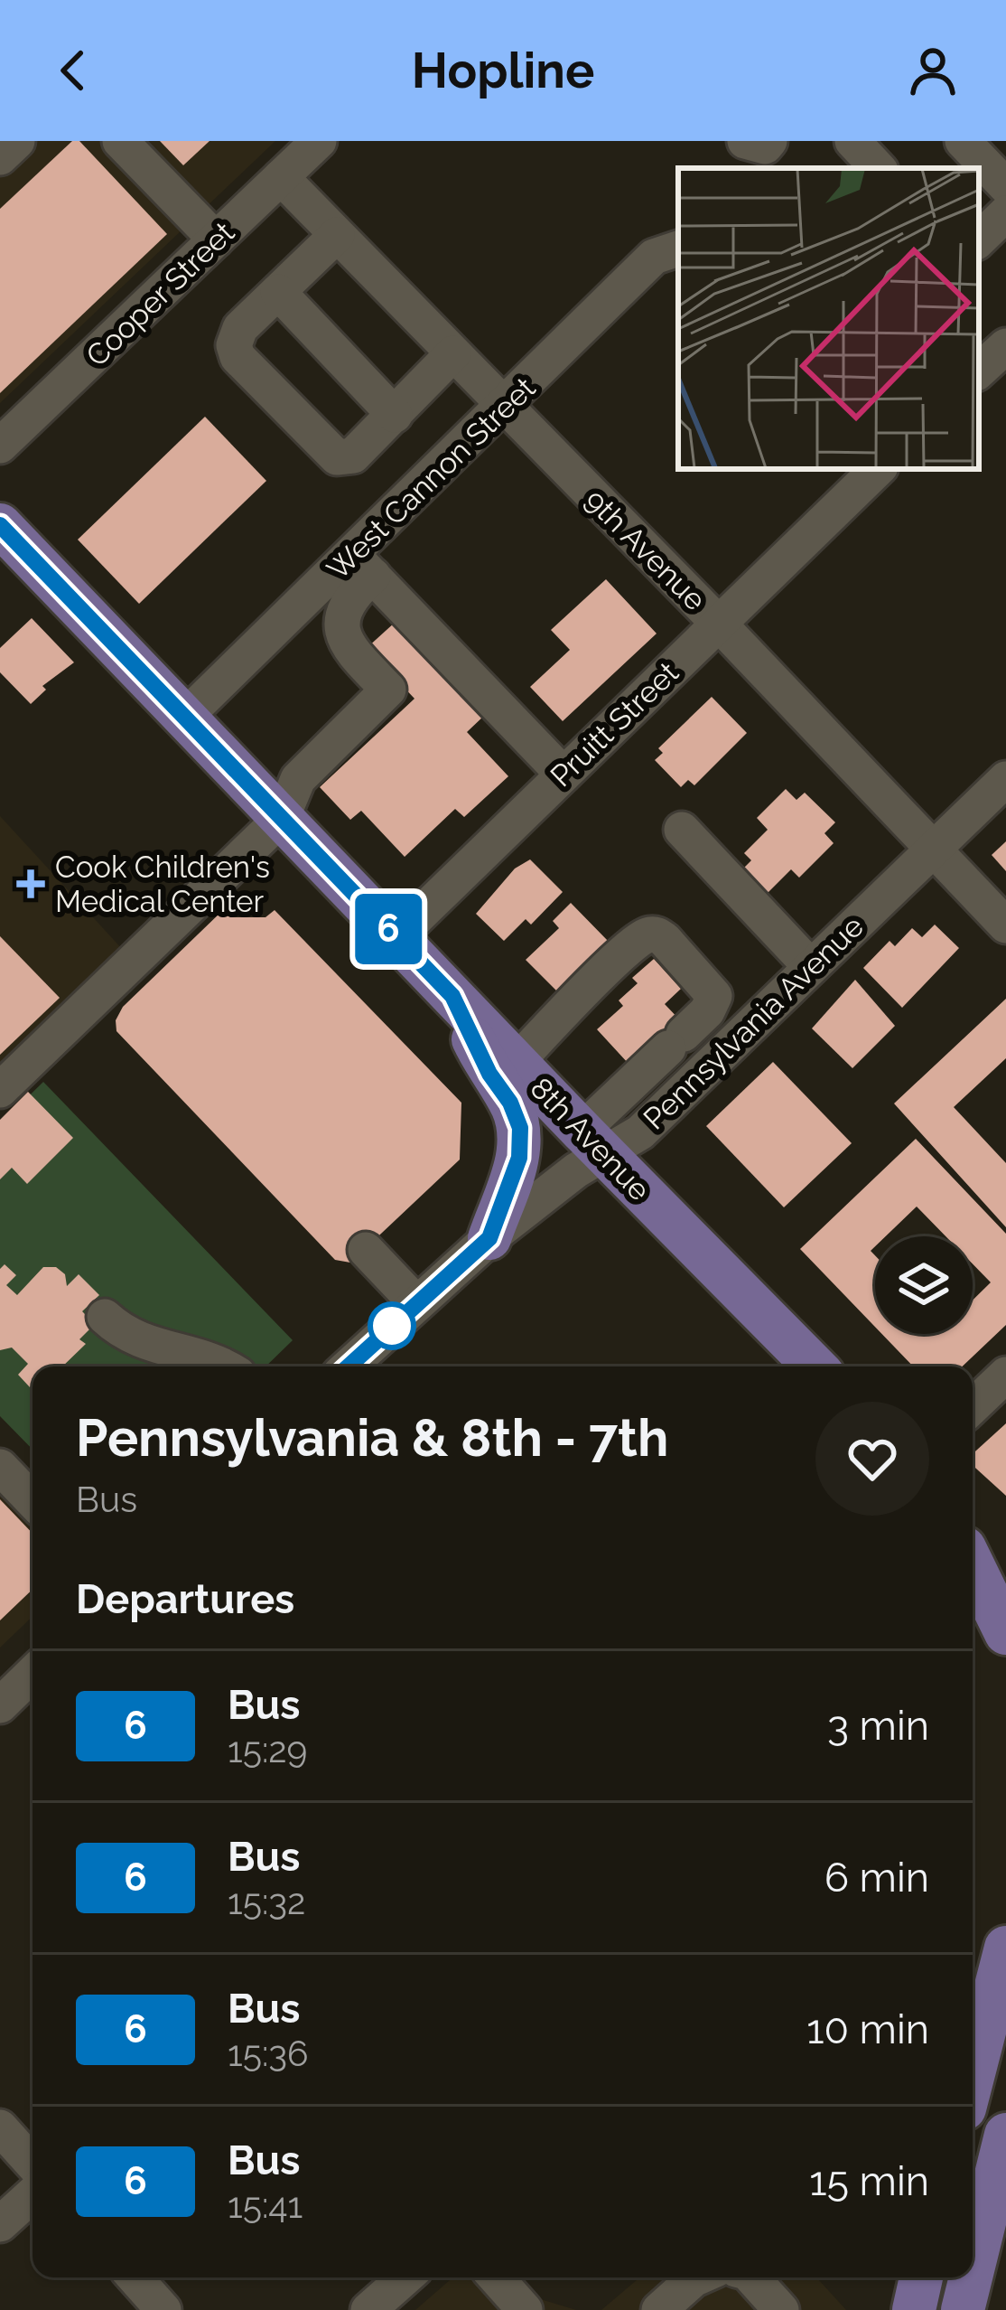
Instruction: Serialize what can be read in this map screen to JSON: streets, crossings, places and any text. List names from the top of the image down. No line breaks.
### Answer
{"streets":{"main road":["8th Avenue"],"street":["Cooper Street","West Cannon Street","9th Avenue","Pruitt Street","Pennsylvania Avenue"]},"crossings":[["Cooper Street","9th Avenue"],["West Cannon Street","9th Avenue"],["West Cannon Street","8th Avenue"],["9th Avenue","Pruitt Street"],["9th Avenue","Pennsylvania Avenue"],["Pruitt Street","8th Avenue"],["Pennsylvania Avenue","8th Avenue"]],"places":{"health":["Cook Children's Medical Center"]},"lines":["bus line 6"],"page":{"header":"Hopline","on_map":"6","heading":[["Pennsylvania & 8th - 7th","Bus"],"Departures"],"list":[{"mark":"6","name":"Bus","note":"15:29","value":"3 min"},{"mark":"6","name":"Bus","note":"15:32","value":"6 min"},{"mark":"6","name":"Bus","note":"15:36","value":"10 min"},{"mark":"6","name":"Bus","note":"15:41","value":"15 min"}]}}
